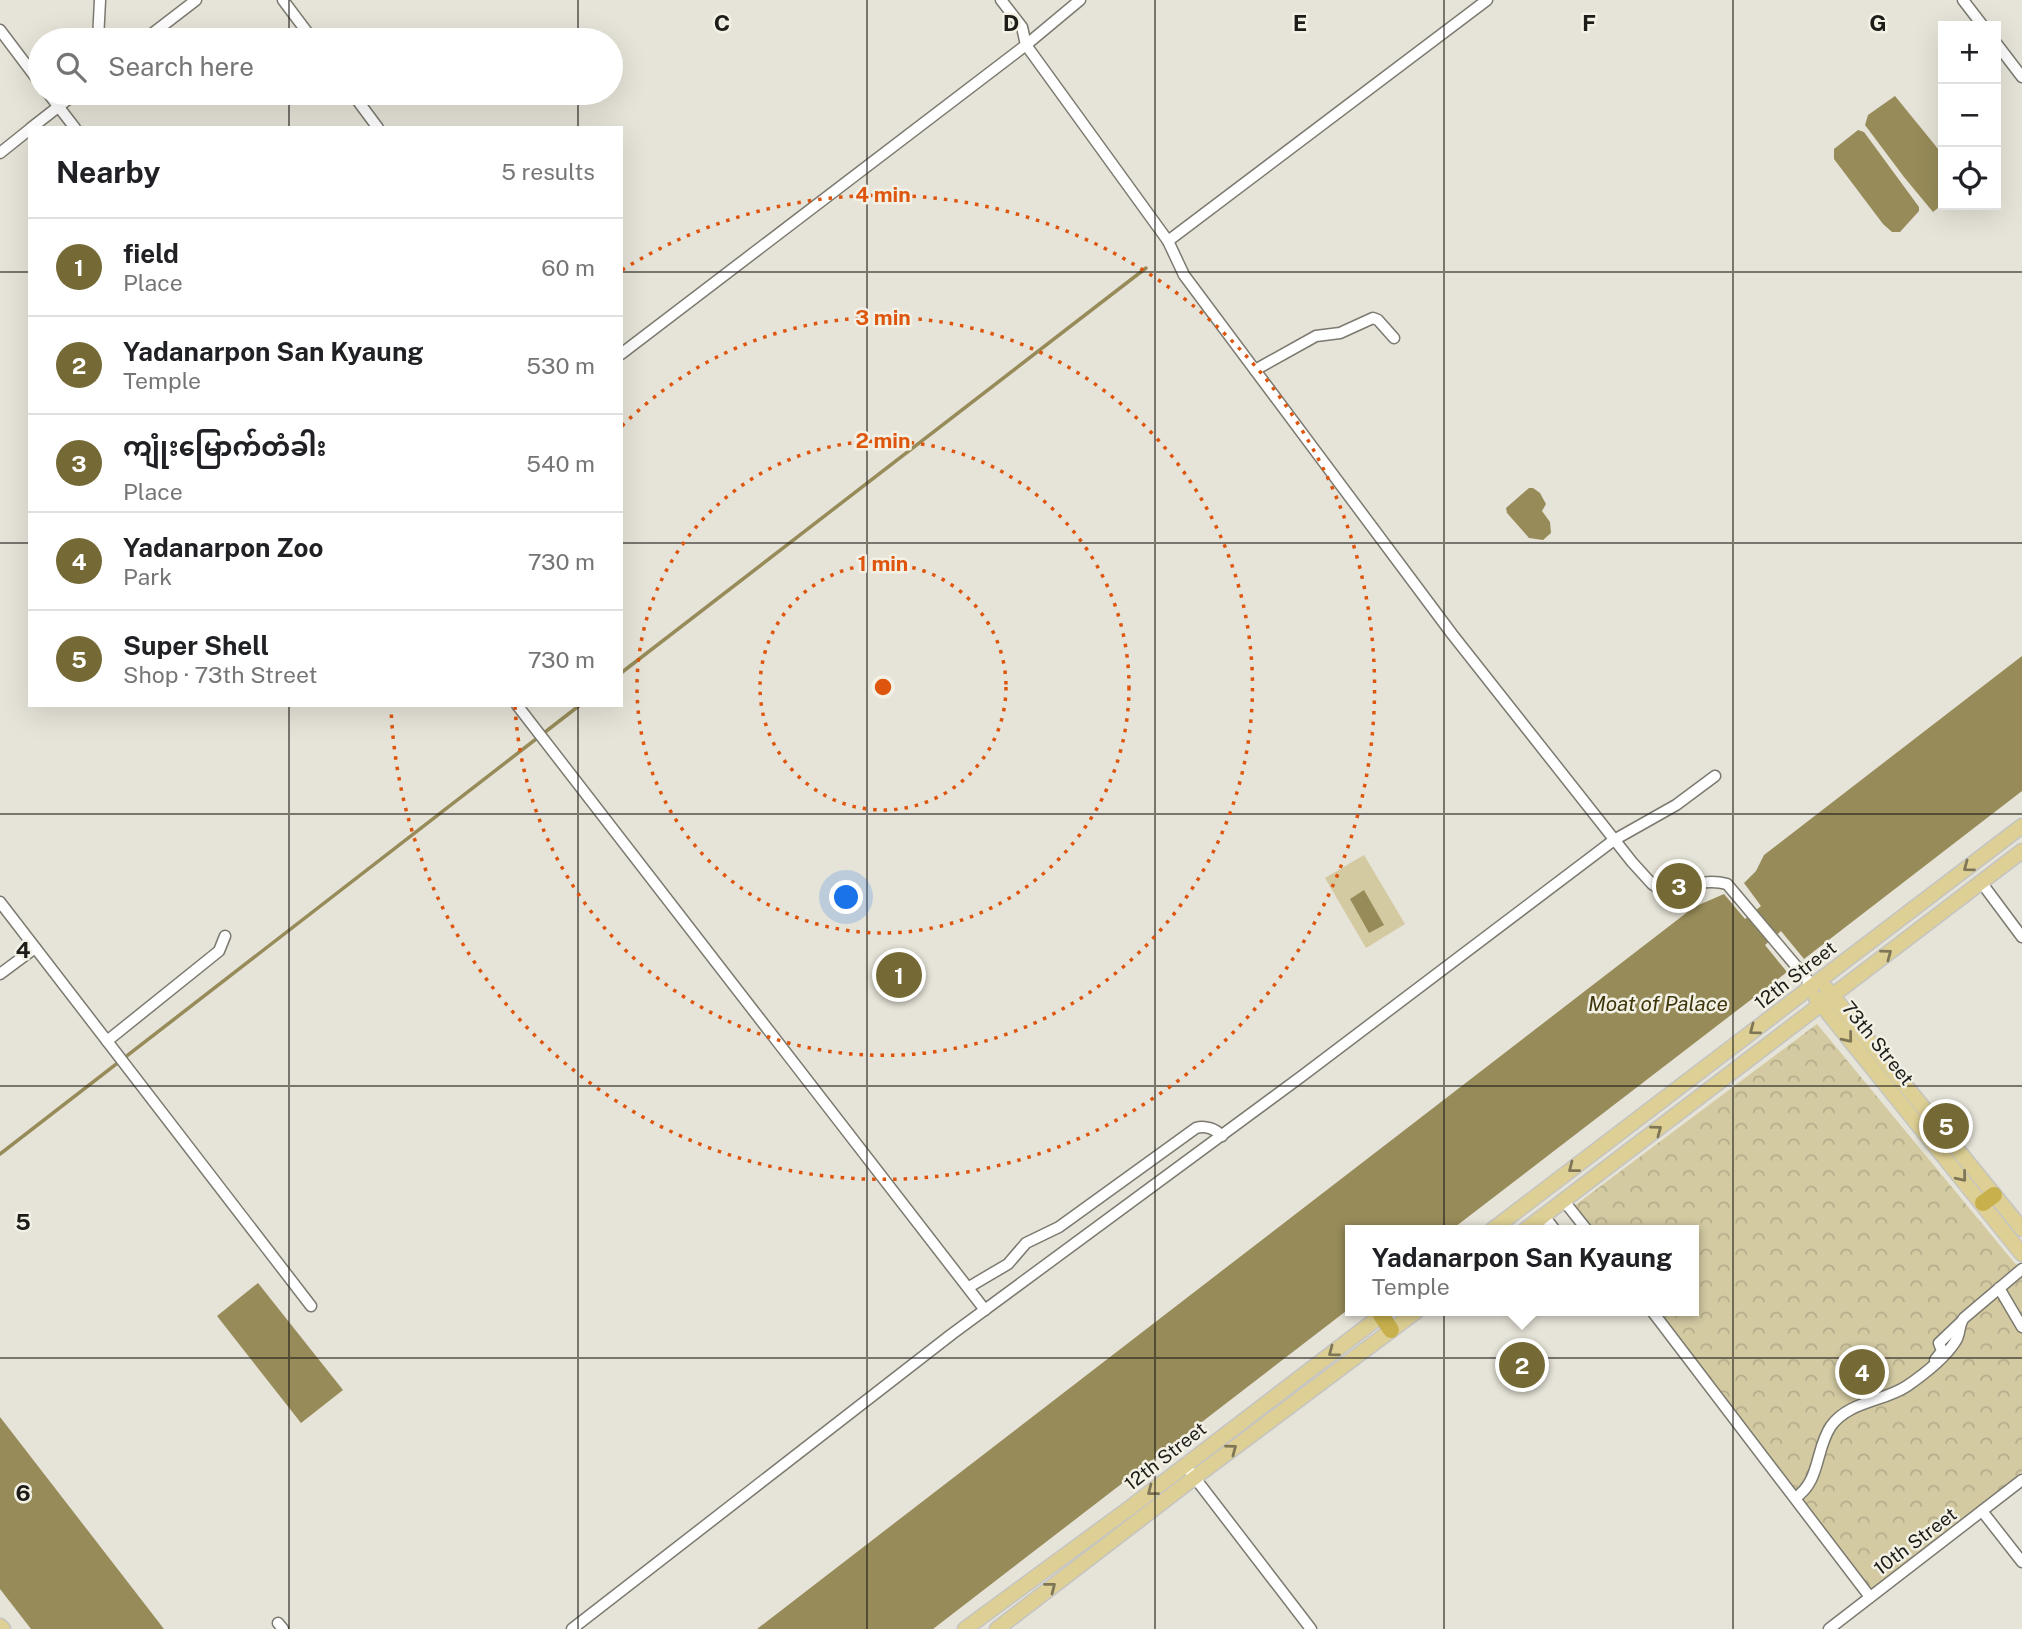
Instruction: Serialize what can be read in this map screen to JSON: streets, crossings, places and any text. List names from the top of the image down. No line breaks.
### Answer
{"streets":{"main road":["12th Street","73th Street"],"street":["10th Street"]},"crossings":[["12th Street","73th Street"]],"water":["Moat of Palace"],"page":{"map_buttons":["+","−"],"search":"Search here","heading":["Nearby","5 results"],"list":[{"mark":"1","name":"field","note":"Place","value":"60 m"},{"mark":"2","name":"Yadanarpon San Kyaung","note":"Temple","value":"530 m"},{"mark":"3","name":"ကျုံးမြောက်တံခါး","note":"Place","value":"540 m"},{"mark":"4","name":"Yadanarpon Zoo","note":"Park","value":"730 m"},{"mark":"5","name":"Super Shell","note":"Shop · 73th Street","value":"730 m"}],"pins":["3","1","5","2","4"],"popup":["Yadanarpon San Kyaung","Temple"]},"grid":{"columns":["C","D","E","F","G"],"rows":["4","5","6"]},"rings":["4 min","3 min","2 min","1 min"]}
